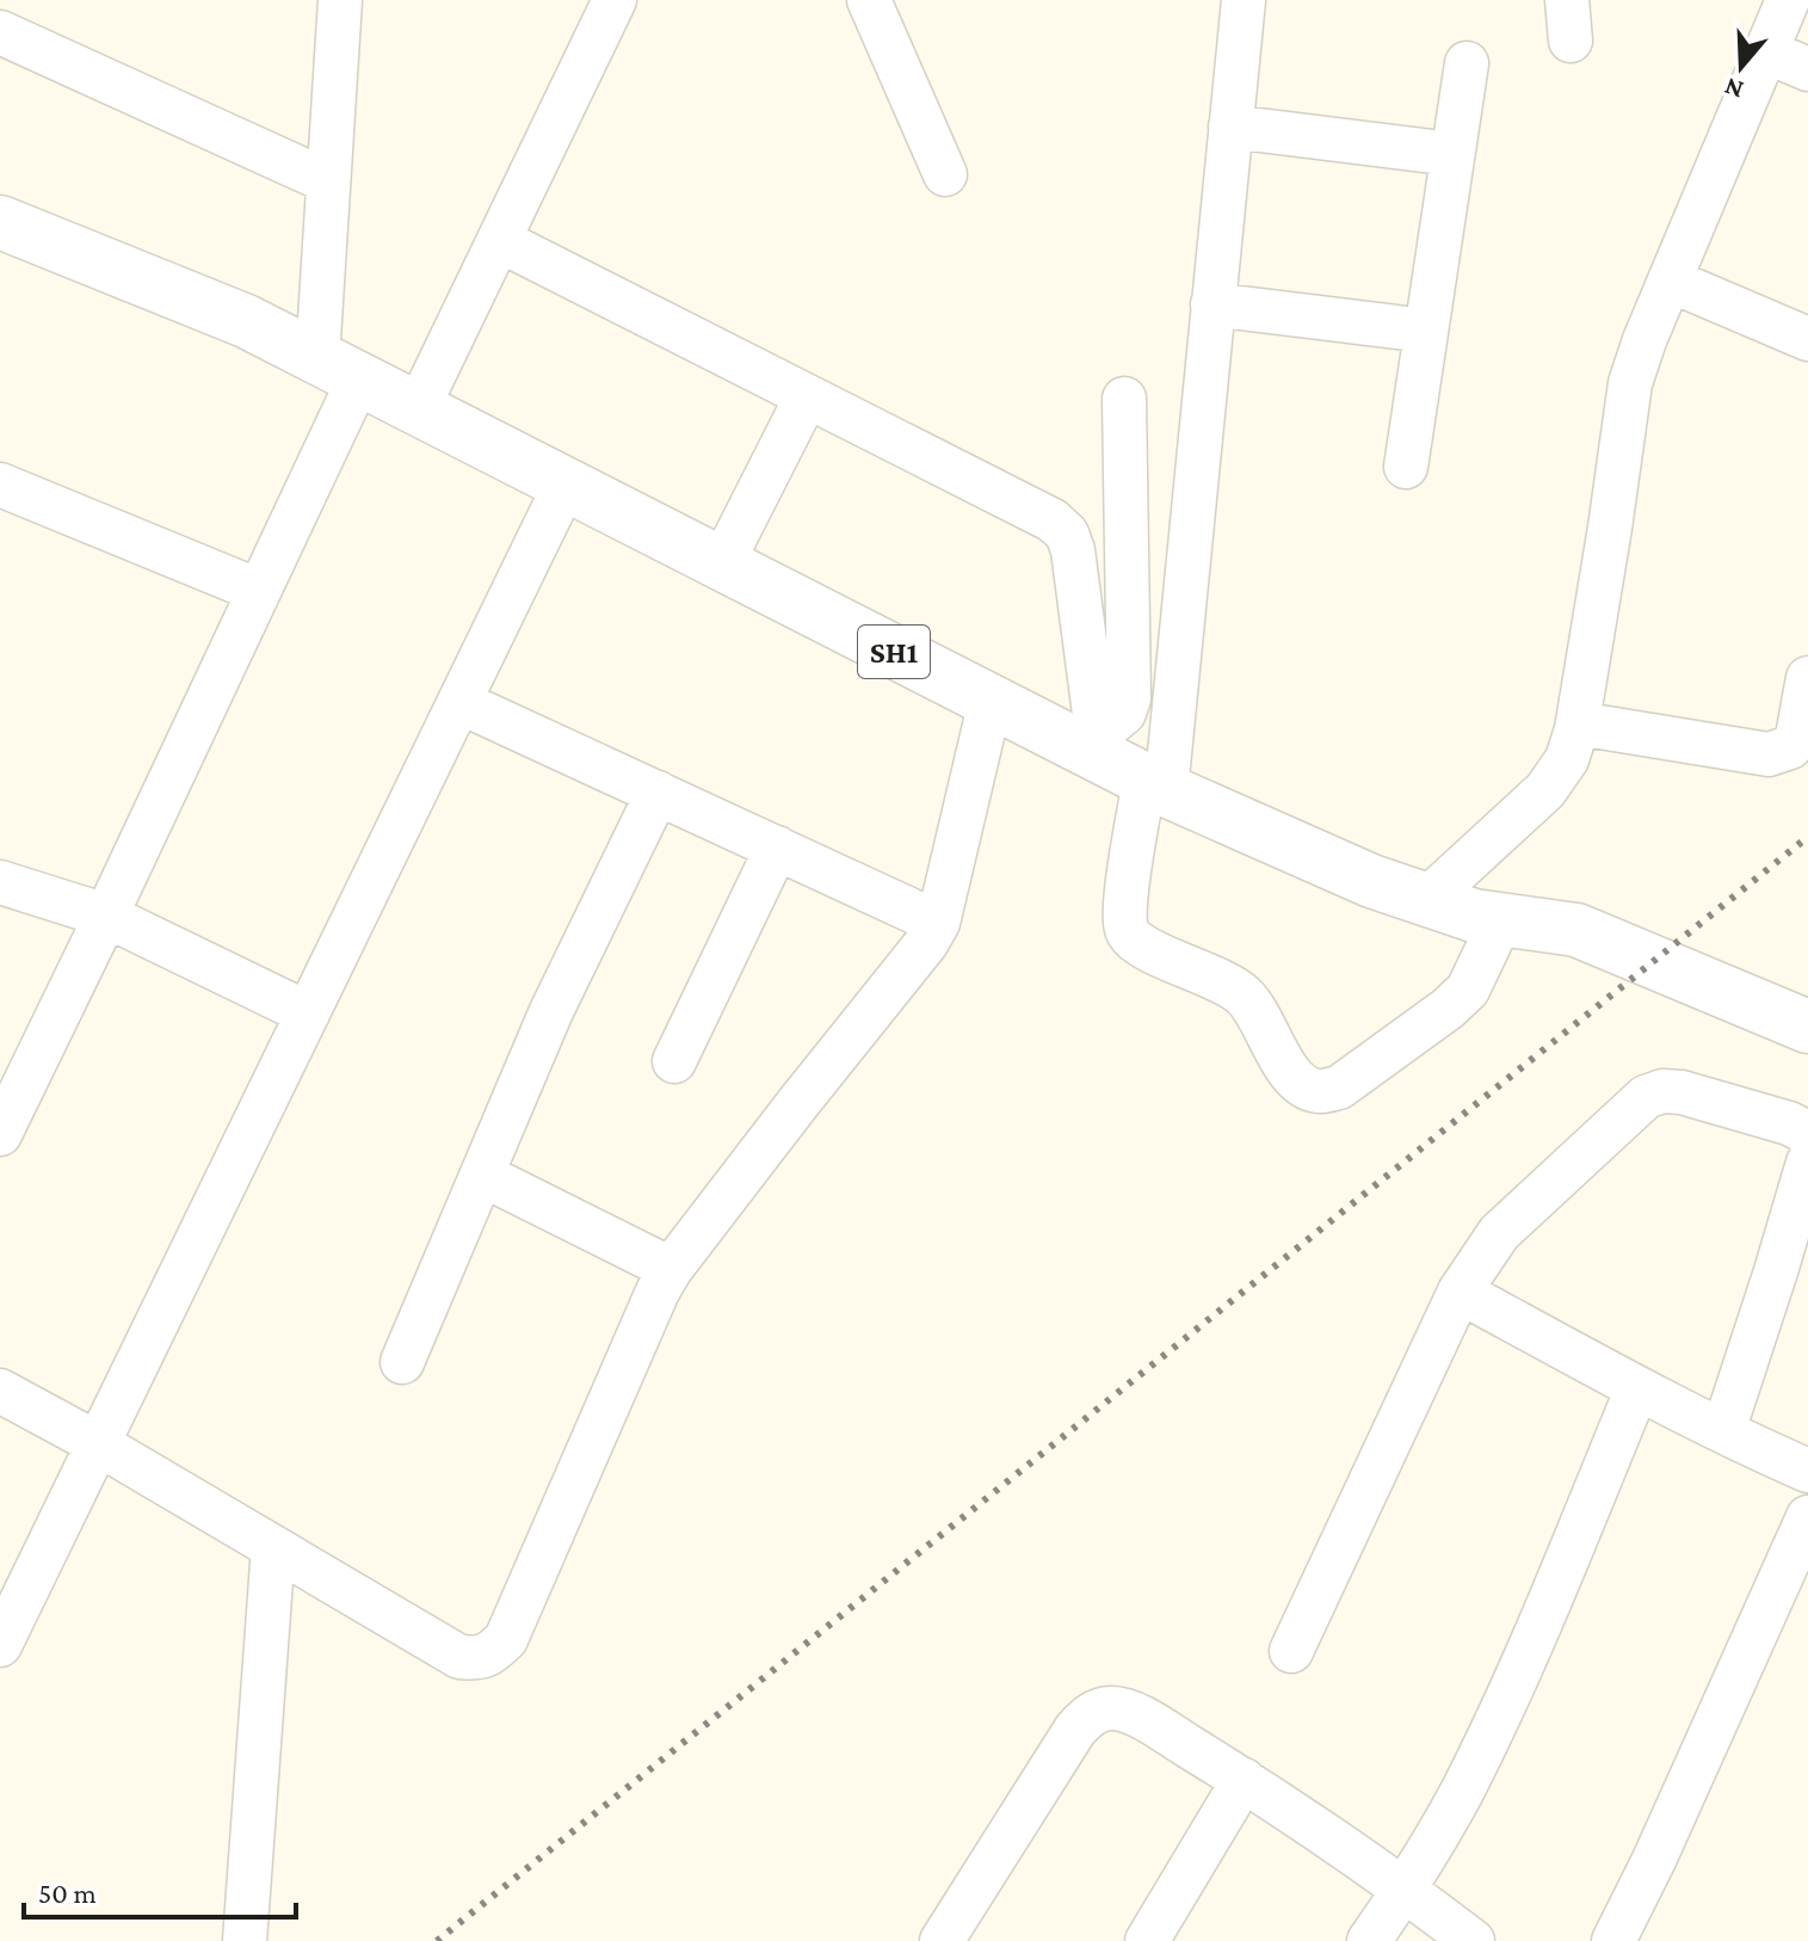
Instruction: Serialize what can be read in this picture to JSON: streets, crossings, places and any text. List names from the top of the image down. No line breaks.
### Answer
{"streets":{"main road":["SH1"]},"scale_bar":"50 m","north":"bottom"}
